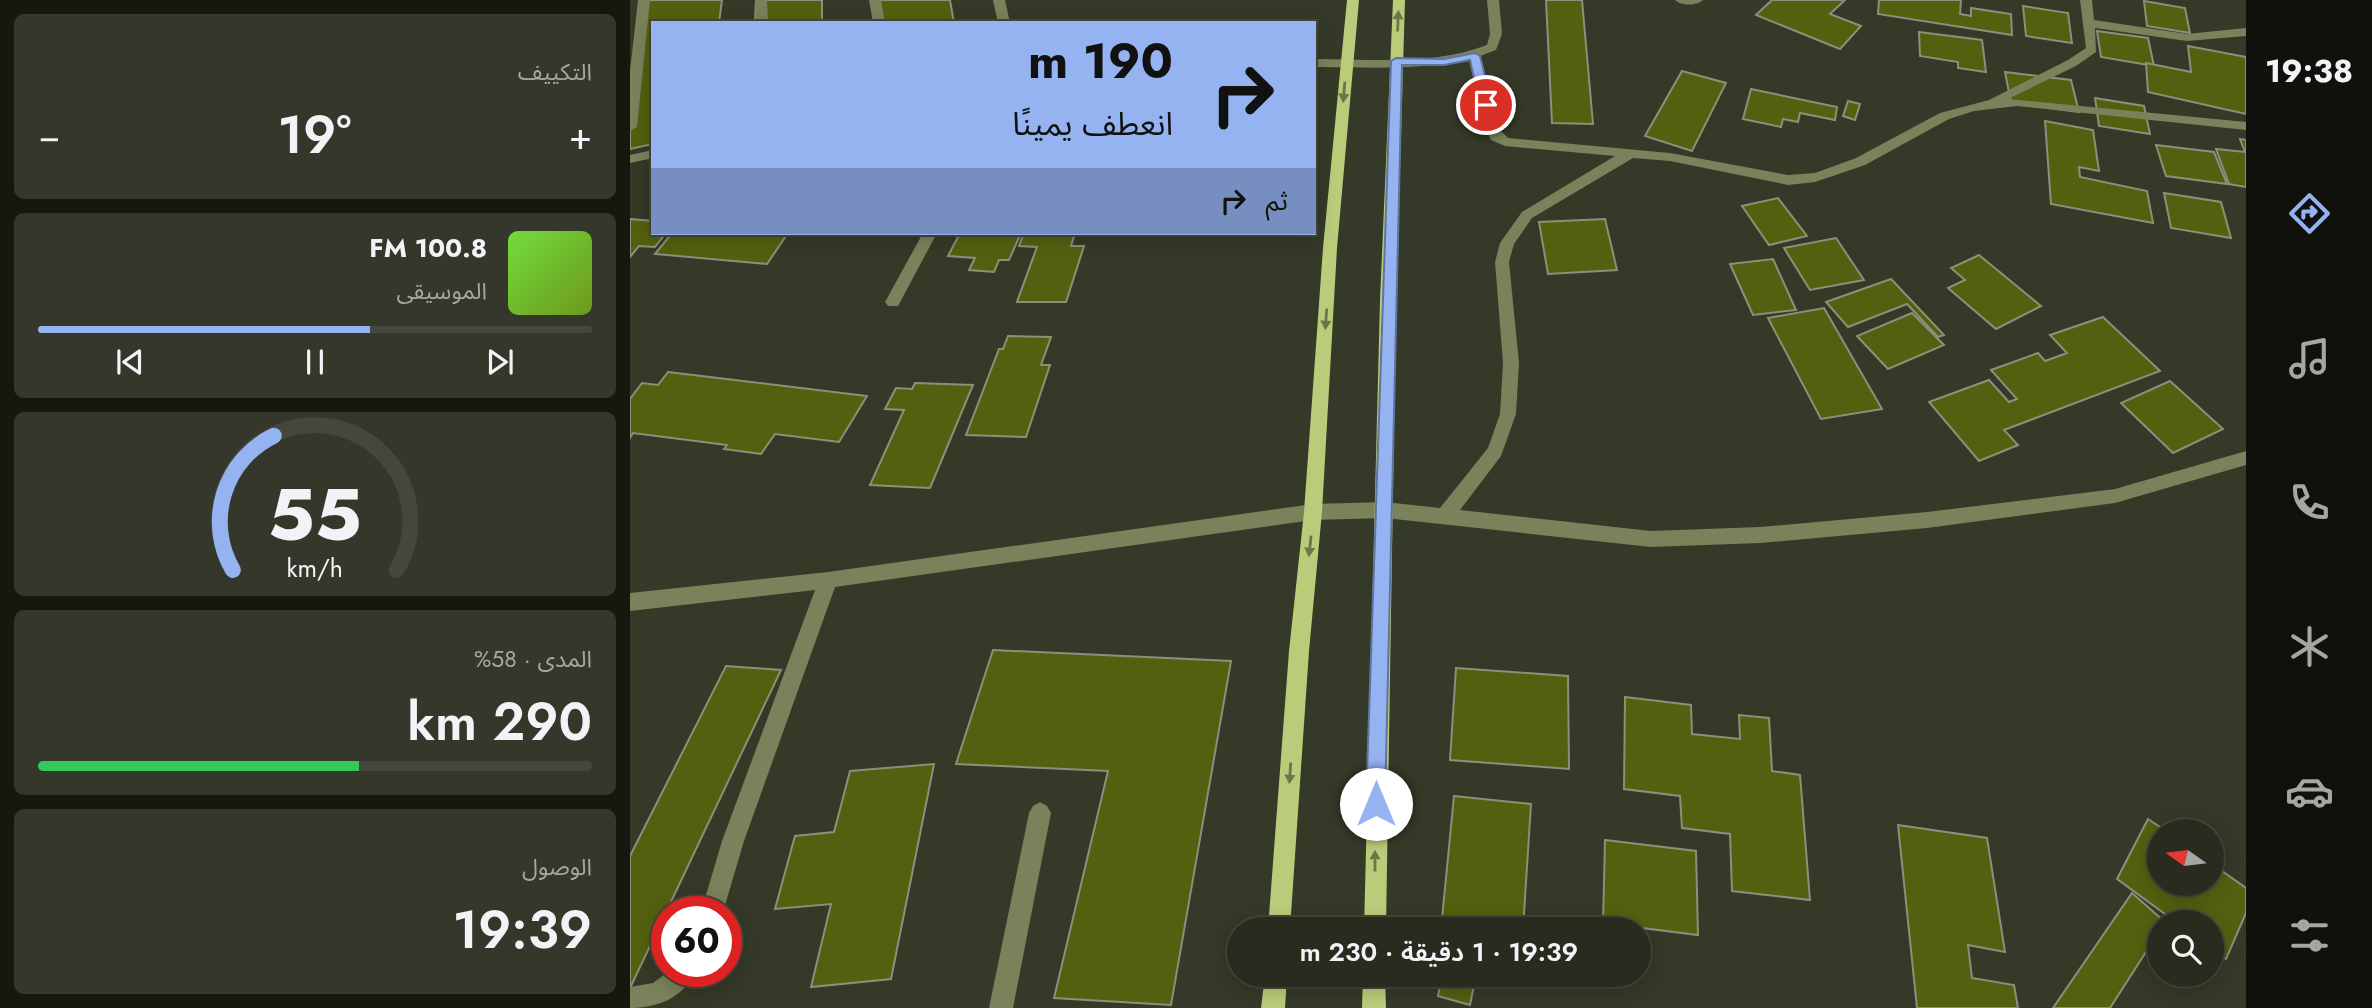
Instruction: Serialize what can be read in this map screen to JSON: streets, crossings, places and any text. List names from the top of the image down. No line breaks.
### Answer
{"north":"left","page":{"tabs":"19:38","tile":["التكييف",["المدى · 58%","290 km"],["الوصول","19:39"]],"turn":["190 m","انعطف يمينًا"],"heat":["−","19°","+"],"then":"ثم","song":["100.8 FM","الموسيقى"],"limit":"60","trip":"19:39 · 1 دقيقة · 230 m","gauge":["55","km/h"]}}
